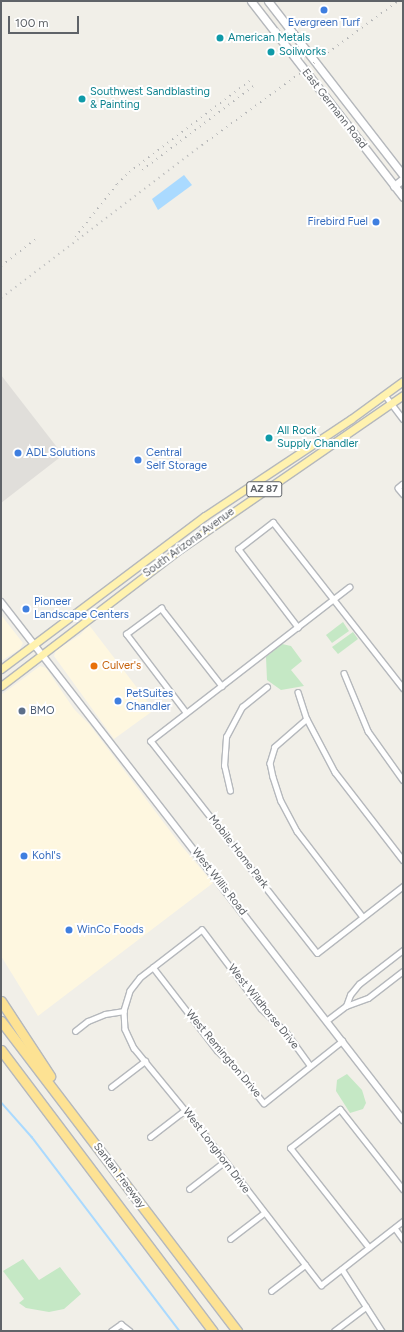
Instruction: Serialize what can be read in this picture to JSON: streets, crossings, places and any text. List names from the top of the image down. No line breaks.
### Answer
{"streets":{"highway":["Santan Freeway"],"main road":["East Germann Road","AZ 87","South Arizona Avenue"],"street":["Mobile Home Park","West Willis Road","West Wildhorse Drive","West Remington Drive","West Longhorn Drive"]},"crossings":[["South Arizona Avenue","West Willis Road"],["West Wildhorse Drive","West Remington Drive"]],"places":["Evergreen Turf","American Metals","Soilworks","Southwest Sandblasting & Painting","Firebird Fuel","All Rock Supply Chandler","ADL Solutions","Central Self Storage","Pioneer Landscape Centers","Culver's","PetSuites Chandler","BMO","Kohl's","WinCo Foods"],"scale_bar":"100 m"}
